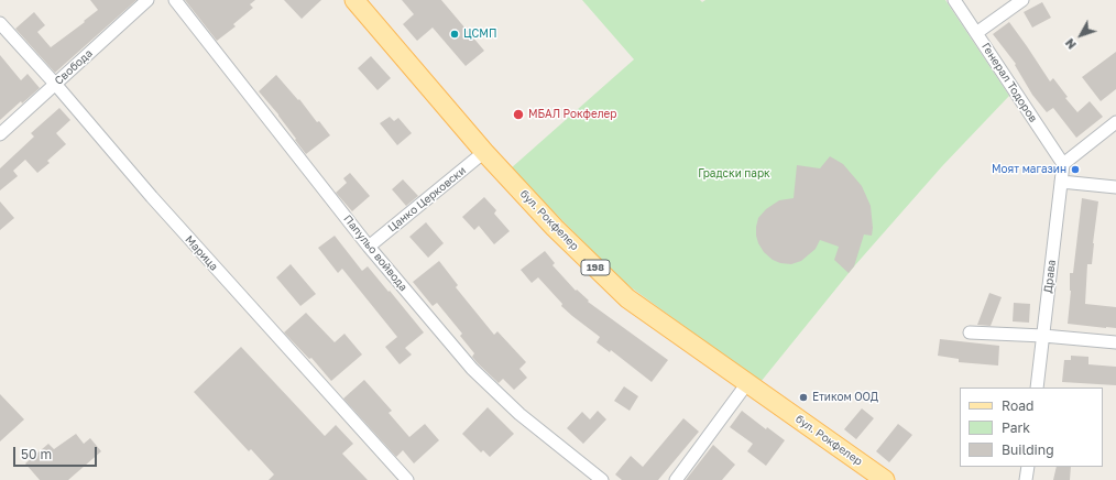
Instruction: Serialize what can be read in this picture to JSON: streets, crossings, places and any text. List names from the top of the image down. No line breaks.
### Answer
{"streets":{"main road":["бул. Рокфелер","198"],"street":["Свобода","Генерал Тодоров","Цанко Церковски","Марица","Папульо войвода","Драва"]},"crossings":[["Свобода","Марица"],["Генерал Тодоров","Драва"],["Цанко Церковски","бул. Рокфелер"],["Цанко Церковски","Папульо войвода"]],"parks":["Градски парк"],"places":["ЦСМП","МБАЛ Рокфелер","Моят магазин","Етиком ООД"],"legend":["Road","Park","Building"],"scale_bar":"50 m","north":"bottom left"}
